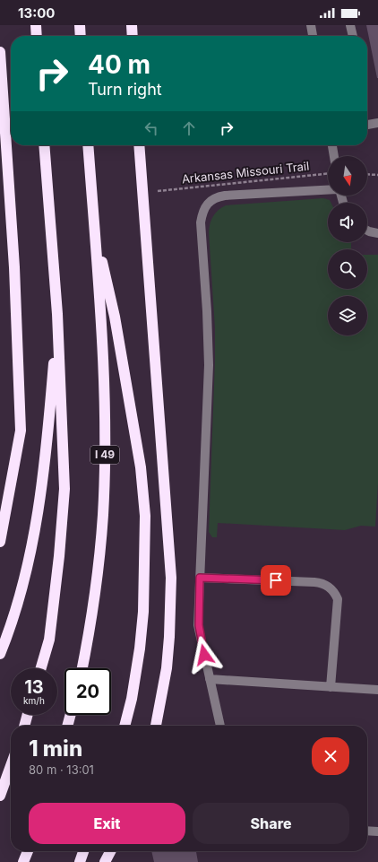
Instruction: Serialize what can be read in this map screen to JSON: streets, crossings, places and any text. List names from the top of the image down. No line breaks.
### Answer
{"streets":{"highway":["I 49"],"path":["Arkansas Missouri Trail"]},"north":"bottom","page":{"status":"13:00","turn":["40 m","Turn right"],"speed":"13 km/h","limit":"20","heading":["1 min","80 m · 13:01"],"buttons":["Exit","Share"]}}
